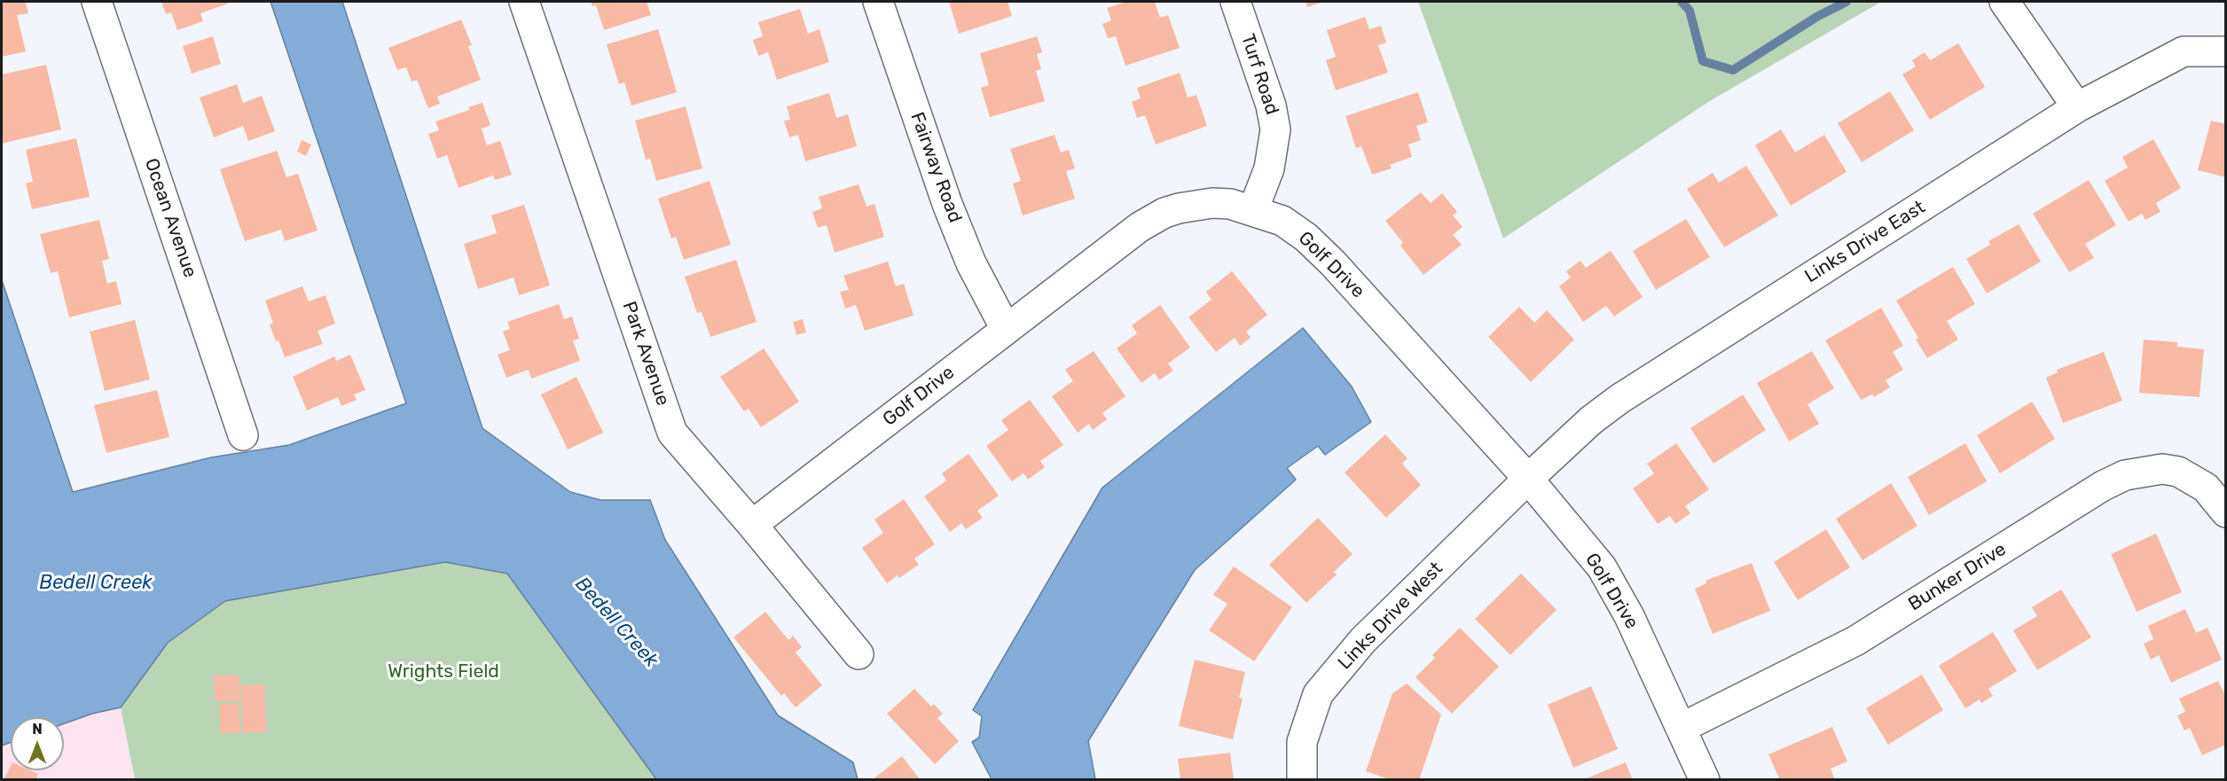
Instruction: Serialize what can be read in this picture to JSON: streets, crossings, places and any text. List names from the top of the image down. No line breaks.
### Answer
{"streets":{"street":["Turf Road","Fairway Road","Ocean Avenue","Links Drive East","Golf Drive","Park Avenue","Bunker Drive","Links Drive West"]},"crossings":[["Turf Road","Golf Drive"],["Fairway Road","Golf Drive"],["Links Drive East","Golf Drive"],["Links Drive East","Links Drive West"],["Golf Drive","Park Avenue"],["Golf Drive","Bunker Drive"],["Golf Drive","Links Drive West"]],"water":["Bedell Creek"],"parks":["Wrights Field"],"north":"top"}
